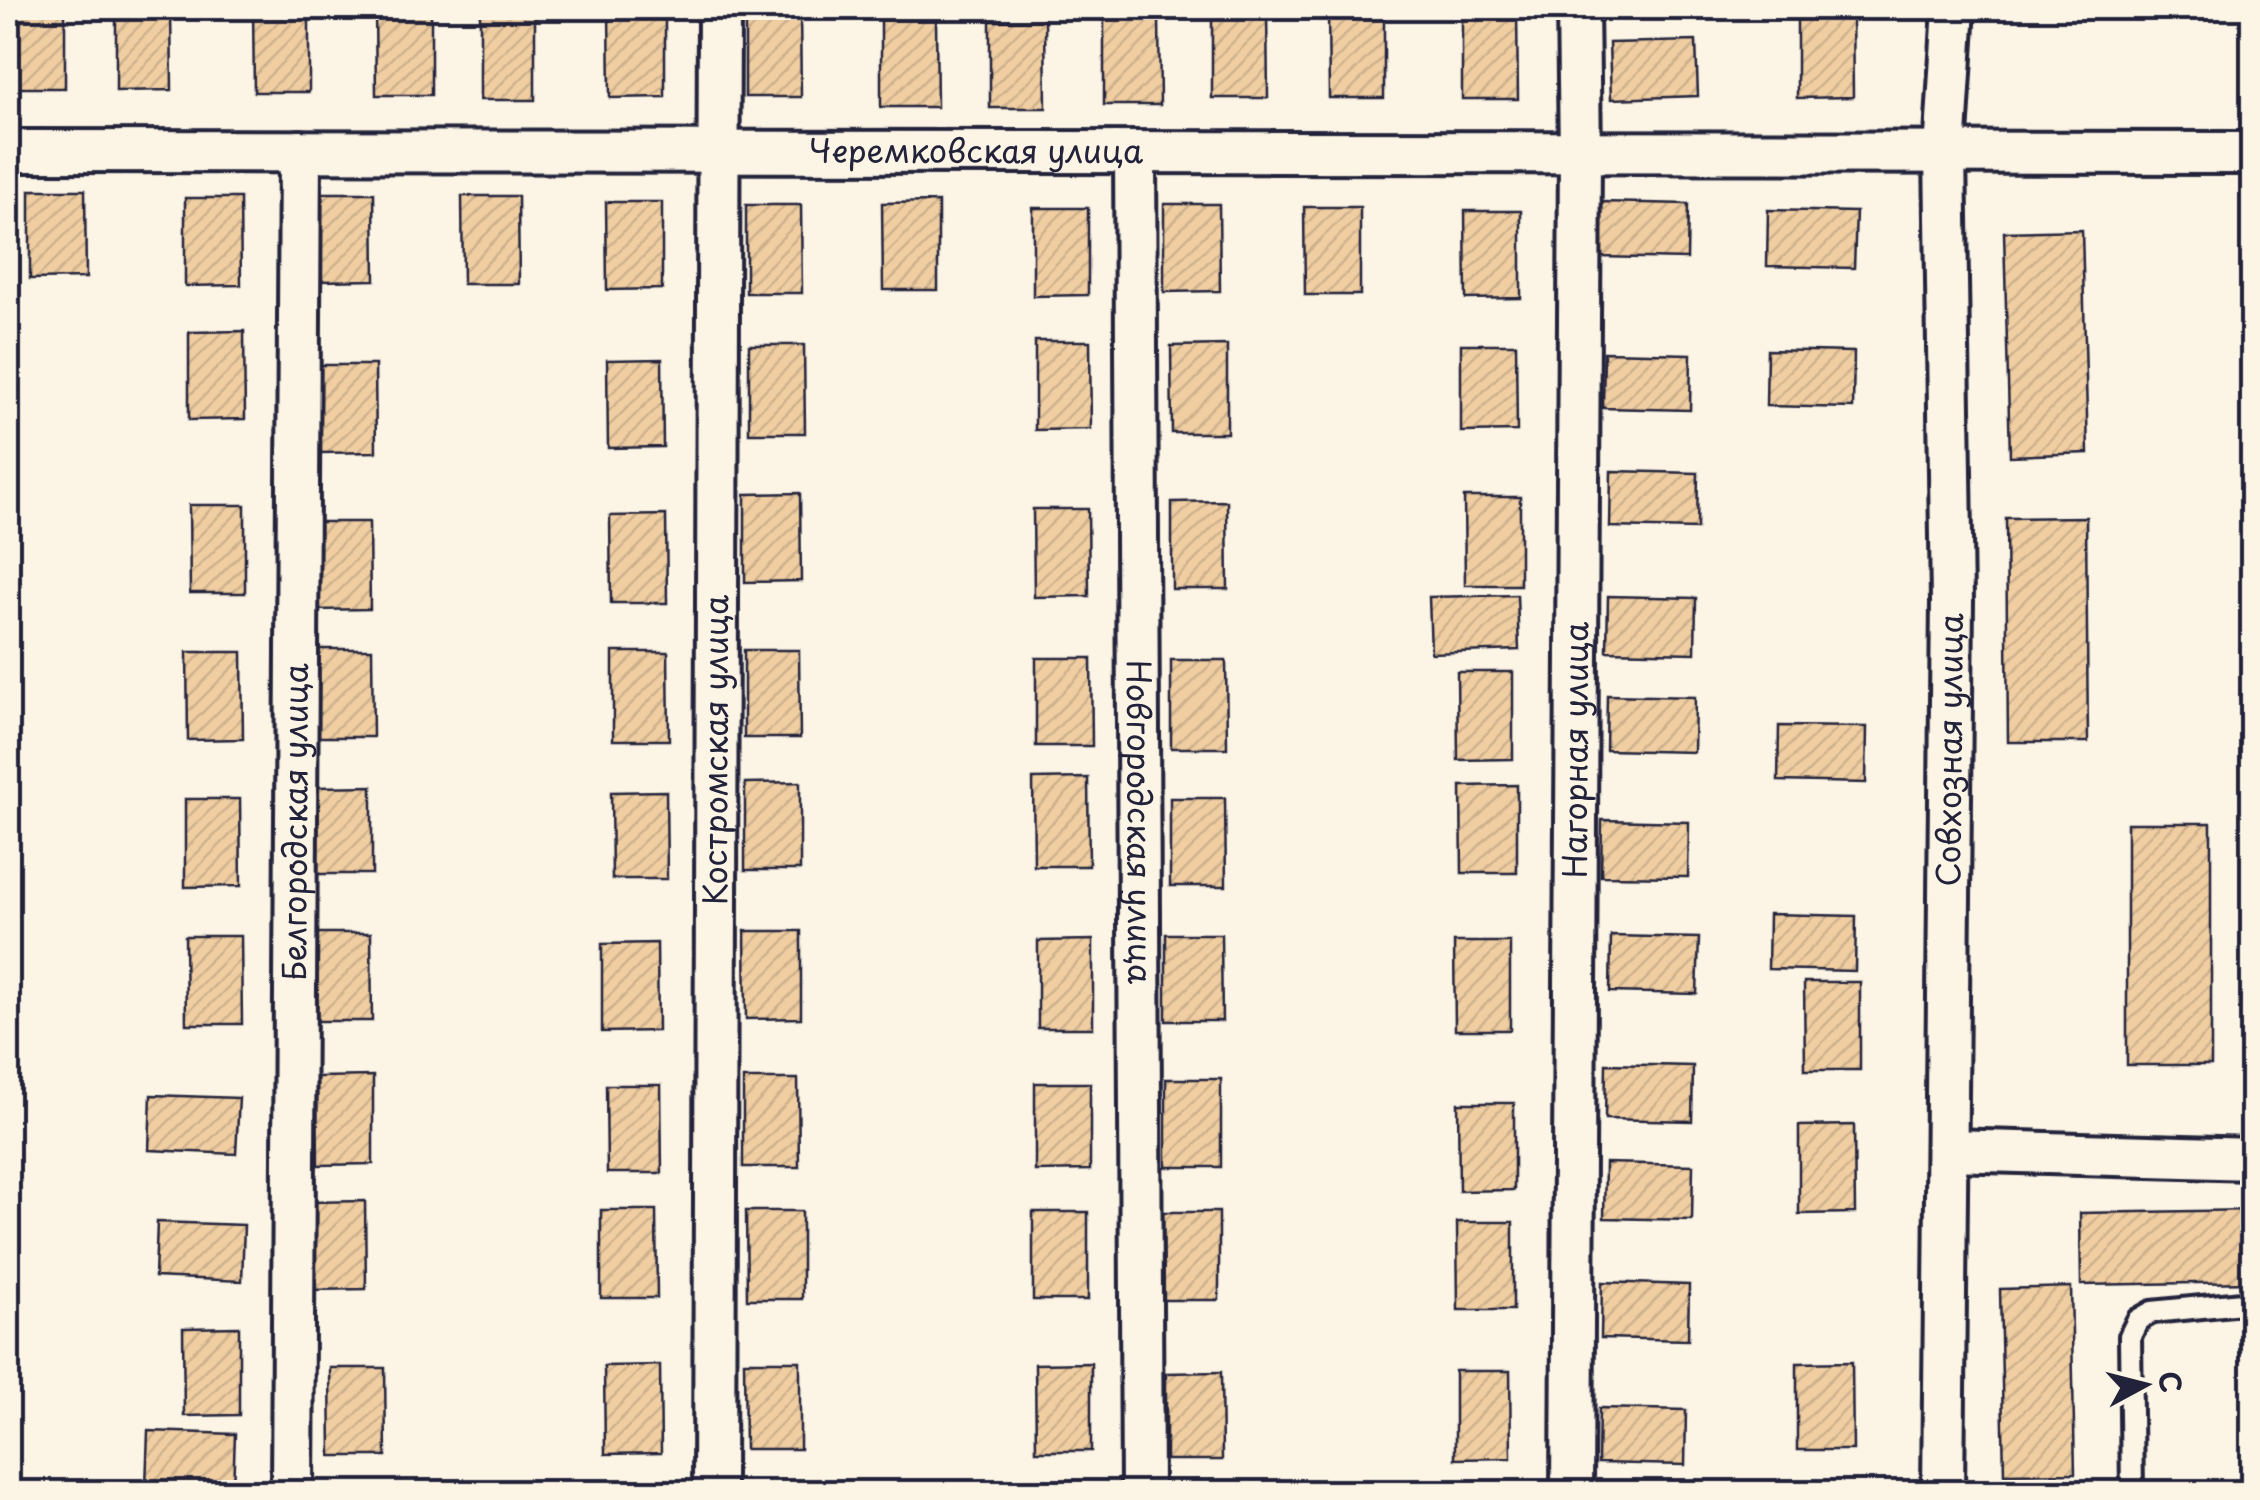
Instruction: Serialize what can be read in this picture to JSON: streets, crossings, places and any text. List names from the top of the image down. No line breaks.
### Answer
{"streets":{"street":["Черемковская улица","Костромская улица","Нагорная улица","Совхозная улица","Белгородская улица","Новгородская улица"]},"crossings":[["Черемковская улица","Костромская улица"],["Черемковская улица","Нагорная улица"],["Черемковская улица","Совхозная улица"],["Черемковская улица","Белгородская улица"],["Черемковская улица","Новгородская улица"]],"north":"right"}
